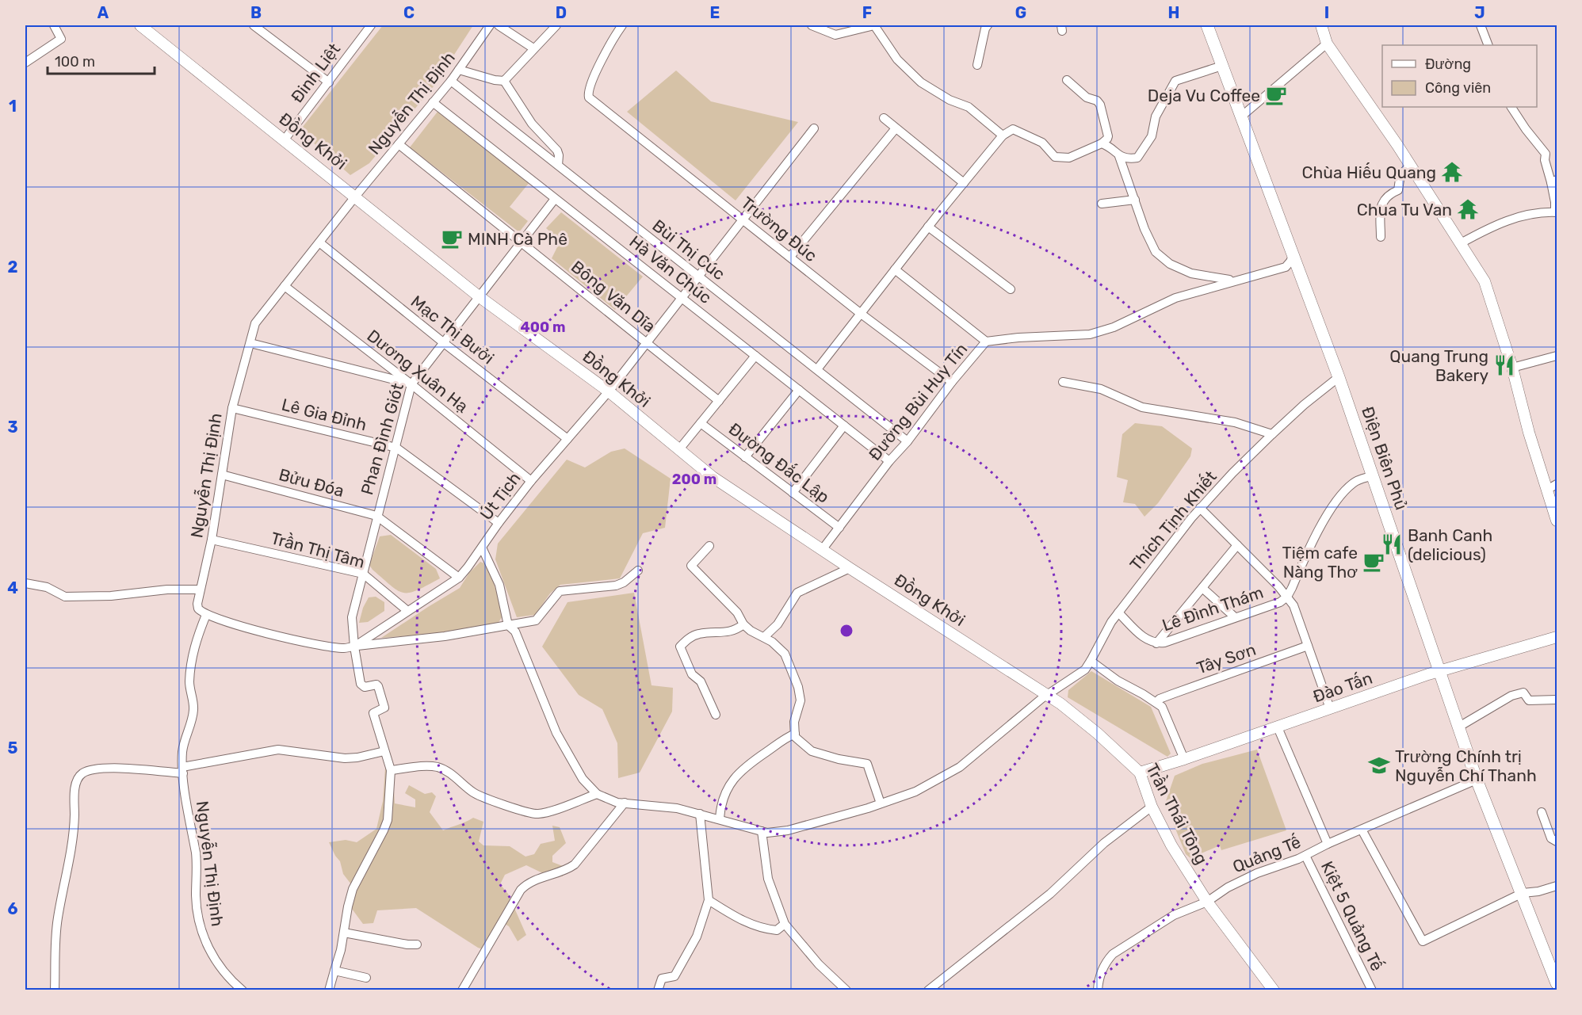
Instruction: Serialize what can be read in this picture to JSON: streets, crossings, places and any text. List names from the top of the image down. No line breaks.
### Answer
{"streets":{"main road":["Điện Biên Phủ"],"street":["Đinh Liệt","Nguyễn Thị Định","Đồng Khởi","Trường Đúc","Bùi Thị Cúc","Hà Văn Chúc","Bông Văn Dĩa","Mạc Thị Bưởi","Dương Xuân Hạ","Đường Bùi Huy Tín","Lê Gia Đỉnh","Phan Đình Giót","Đường Đắc Lập","Bửu Đóa","Út Tịch","Thích Tịnh Khiết","Trần Thị Tâm","Lê Đình Thám","Tây Sơn","Đào Tấn","Trần Thái Tông","Quảng Tế","Kiệt 5 Quảng Tế"]},"crossings":[["Đinh Liệt","Đồng Khởi"],["Nguyễn Thị Định","Đồng Khởi"],["Nguyễn Thị Định","Bùi Thị Cúc"],["Nguyễn Thị Định","Hà Văn Chúc"],["Nguyễn Thị Định","Bông Văn Dĩa"],["Nguyễn Thị Định","Mạc Thị Bưởi"],["Nguyễn Thị Định","Dương Xuân Hạ"],["Nguyễn Thị Định","Lê Gia Đỉnh"],["Nguyễn Thị Định","Bửu Đóa"],["Nguyễn Thị Định","Trần Thị Tâm"],["Đồng Khởi","Đường Bùi Huy Tín"],["Đồng Khởi","Phan Đình Giót"],["Đồng Khởi","Út Tịch"],["Đồng Khởi","Thích Tịnh Khiết"],["Đồng Khởi","Trần Thái Tông"],["Trường Đúc","Đường Bùi Huy Tín"],["Trường Đúc","Út Tịch"],["Bùi Thị Cúc","Đường Bùi Huy Tín"],["Bùi Thị Cúc","Út Tịch"],["Hà Văn Chúc","Đường Bùi Huy Tín"],["Hà Văn Chúc","Phan Đình Giót"],["Hà Văn Chúc","Út Tịch"],["Bông Văn Dĩa","Phan Đình Giót"],["Bông Văn Dĩa","Út Tịch"],["Mạc Thị Bưởi","Phan Đình Giót"],["Mạc Thị Bưởi","Út Tịch"],["Dương Xuân Hạ","Phan Đình Giót"],["Dương Xuân Hạ","Út Tịch"],["Đường Bùi Huy Tín","Điện Biên Phủ"],["Đường Bùi Huy Tín","Đường Đắc Lập"],["Lê Gia Đỉnh","Phan Đình Giót"],["Lê Gia Đỉnh","Út Tịch"],["Phan Đình Giót","Bửu Đóa"],["Phan Đình Giót","Út Tịch"],["Phan Đình Giót","Trần Thị Tâm"],["Điện Biên Phủ","Thích Tịnh Khiết"],["Điện Biên Phủ","Lê Đình Thám"],["Điện Biên Phủ","Đào Tấn"],["Điện Biên Phủ","Quảng Tế"],["Bửu Đóa","Út Tịch"],["Út Tịch","Trần Thị Tâm"],["Thích Tịnh Khiết","Lê Đình Thám"],["Thích Tịnh Khiết","Trần Thái Tông"],["Đào Tấn","Trần Thái Tông"],["Trần Thái Tông","Quảng Tế"],["Quảng Tế","Kiệt 5 Quảng Tế"]],"places":{"cafe":["Deja Vu Coffee","MINH Cà Phê","Tiệm cafe Nàng Thơ"],"temple":["Chùa Hiếu Quang","Chua Tu Van"],"restaurant":["Quang Trung Bakery","Banh Canh (delicious)"],"school or university":["Trường Chính trị Nguyễn Chí Thanh"]},"legend":["Đường","Công viên"],"scale_bar":"100 m","grid":{"columns":["A","B","C","D","E","F","G","H","I","J"],"rows":["1","2","3","4","5","6"]},"rings":["400 m","200 m"]}
